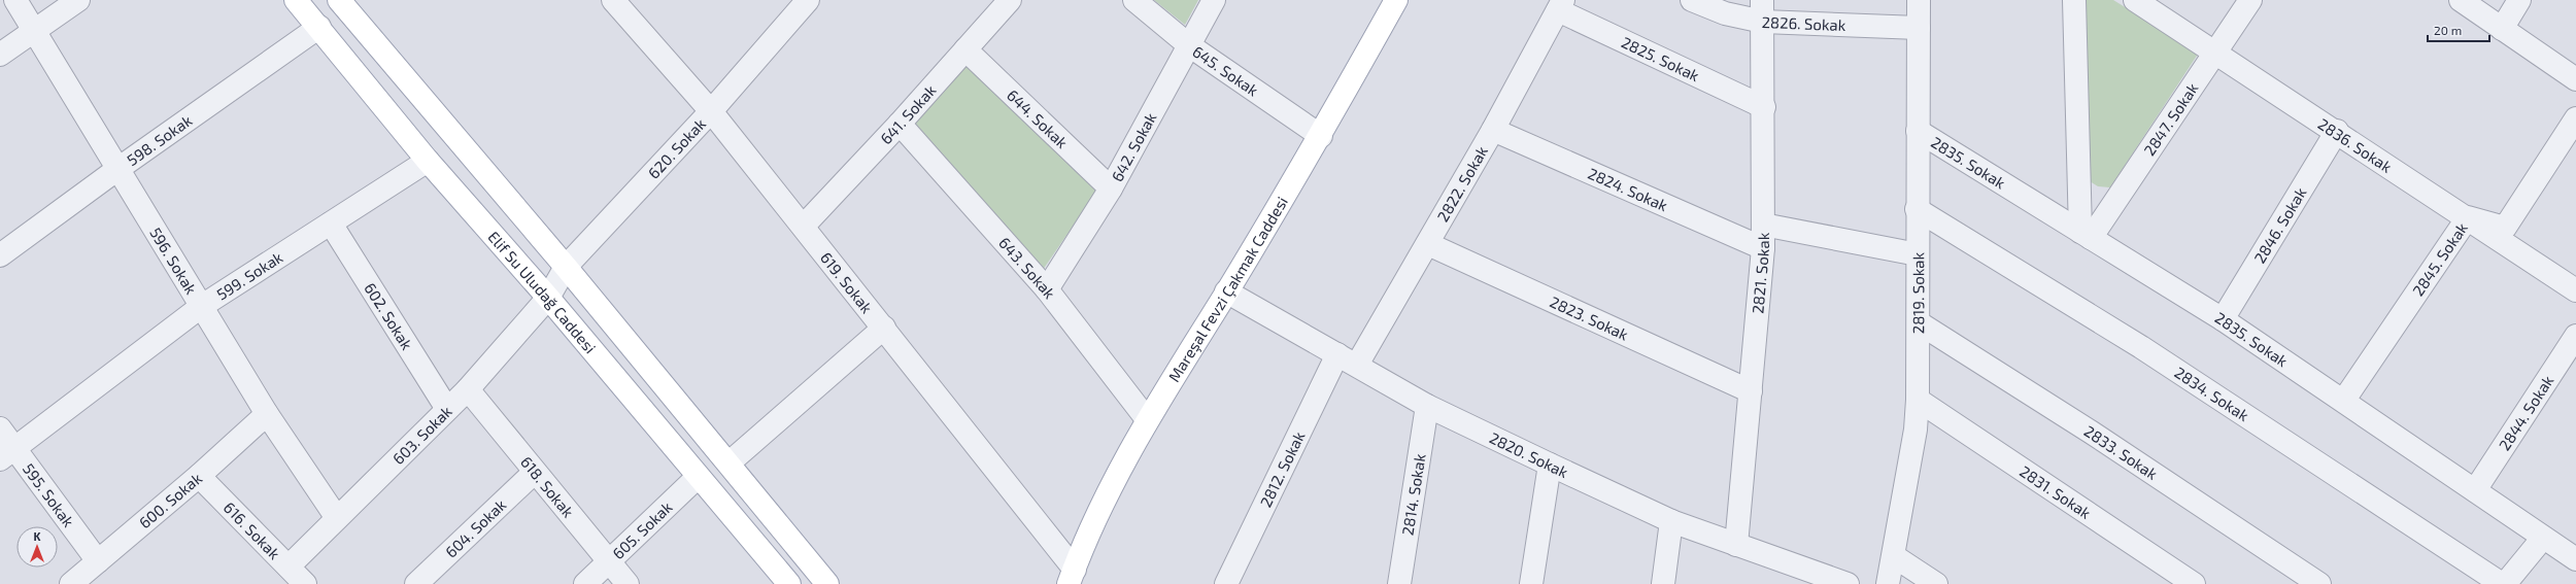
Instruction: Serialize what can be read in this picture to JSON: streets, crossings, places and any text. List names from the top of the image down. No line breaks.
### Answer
{"streets":{"main road":["Mareşal Fevzi Çakmak Caddesi","Elif Su Uludağ Caddesi"],"street":["2826. Sokak","2825. Sokak","645. Sokak","641. Sokak","644. Sokak","2847. Sokak","598. Sokak","2836. Sokak","642. Sokak","620. Sokak","2835. Sokak","2822. Sokak","2824. Sokak","2846. Sokak","2845. Sokak","596. Sokak","643. Sokak","2821. Sokak","599. Sokak","619. Sokak","2819. Sokak","602. Sokak","2823. Sokak","2834. Sokak","2844. Sokak","603. Sokak","2833. Sokak","2820. Sokak","2812. Sokak","618. Sokak","2831. Sokak","595. Sokak","2814. Sokak","600. Sokak","604. Sokak","616. Sokak","605. Sokak"]},"crossings":[["2826. Sokak","2821. Sokak"],["2826. Sokak","2819. Sokak"],["2825. Sokak","2822. Sokak"],["2825. Sokak","2821. Sokak"],["645. Sokak","642. Sokak"],["645. Sokak","Mareşal Fevzi Çakmak Caddesi"],["641. Sokak","644. Sokak"],["641. Sokak","643. Sokak"],["641. Sokak","619. Sokak"],["644. Sokak","642. Sokak"],["2847. Sokak","2836. Sokak"],["2847. Sokak","2835. Sokak"],["598. Sokak","596. Sokak"],["598. Sokak","Elif Su Uludağ Caddesi"],["2836. Sokak","2846. Sokak"],["2836. Sokak","2845. Sokak"],["642. Sokak","643. Sokak"],["620. Sokak","619. Sokak"],["620. Sokak","Elif Su Uludağ Caddesi"],["620. Sokak","603. Sokak"],["2835. Sokak","2846. Sokak"],["2835. Sokak","2845. Sokak"],["2835. Sokak","2819. Sokak"],["2835. Sokak","2844. Sokak"],["2822. Sokak","2824. Sokak"],["2822. Sokak","2823. Sokak"],["2822. Sokak","2820. Sokak"],["2824. Sokak","2821. Sokak"],["596. Sokak","599. Sokak"],["596. Sokak","603. Sokak"],["596. Sokak","600. Sokak"],["643. Sokak","Mareşal Fevzi Çakmak Caddesi"],["2821. Sokak","2823. Sokak"],["2821. Sokak","2820. Sokak"],["599. Sokak","Elif Su Uludağ Caddesi"],["599. Sokak","602. Sokak"],["599. Sokak","595. Sokak"],["619. Sokak","Mareşal Fevzi Çakmak Caddesi"],["Mareşal Fevzi Çakmak Caddesi","2820. Sokak"],["Elif Su Uludağ Caddesi","603. Sokak"],["Elif Su Uludağ Caddesi","605. Sokak"],["2819. Sokak","2834. Sokak"],["2819. Sokak","2833. Sokak"],["2819. Sokak","2831. Sokak"],["602. Sokak","603. Sokak"],["603. Sokak","618. Sokak"],["603. Sokak","616. Sokak"],["2820. Sokak","2812. Sokak"],["2820. Sokak","2814. Sokak"],["618. Sokak","604. Sokak"],["618. Sokak","605. Sokak"],["595. Sokak","600. Sokak"],["600. Sokak","616. Sokak"]],"scale_bar":"20 m","north":"top"}
